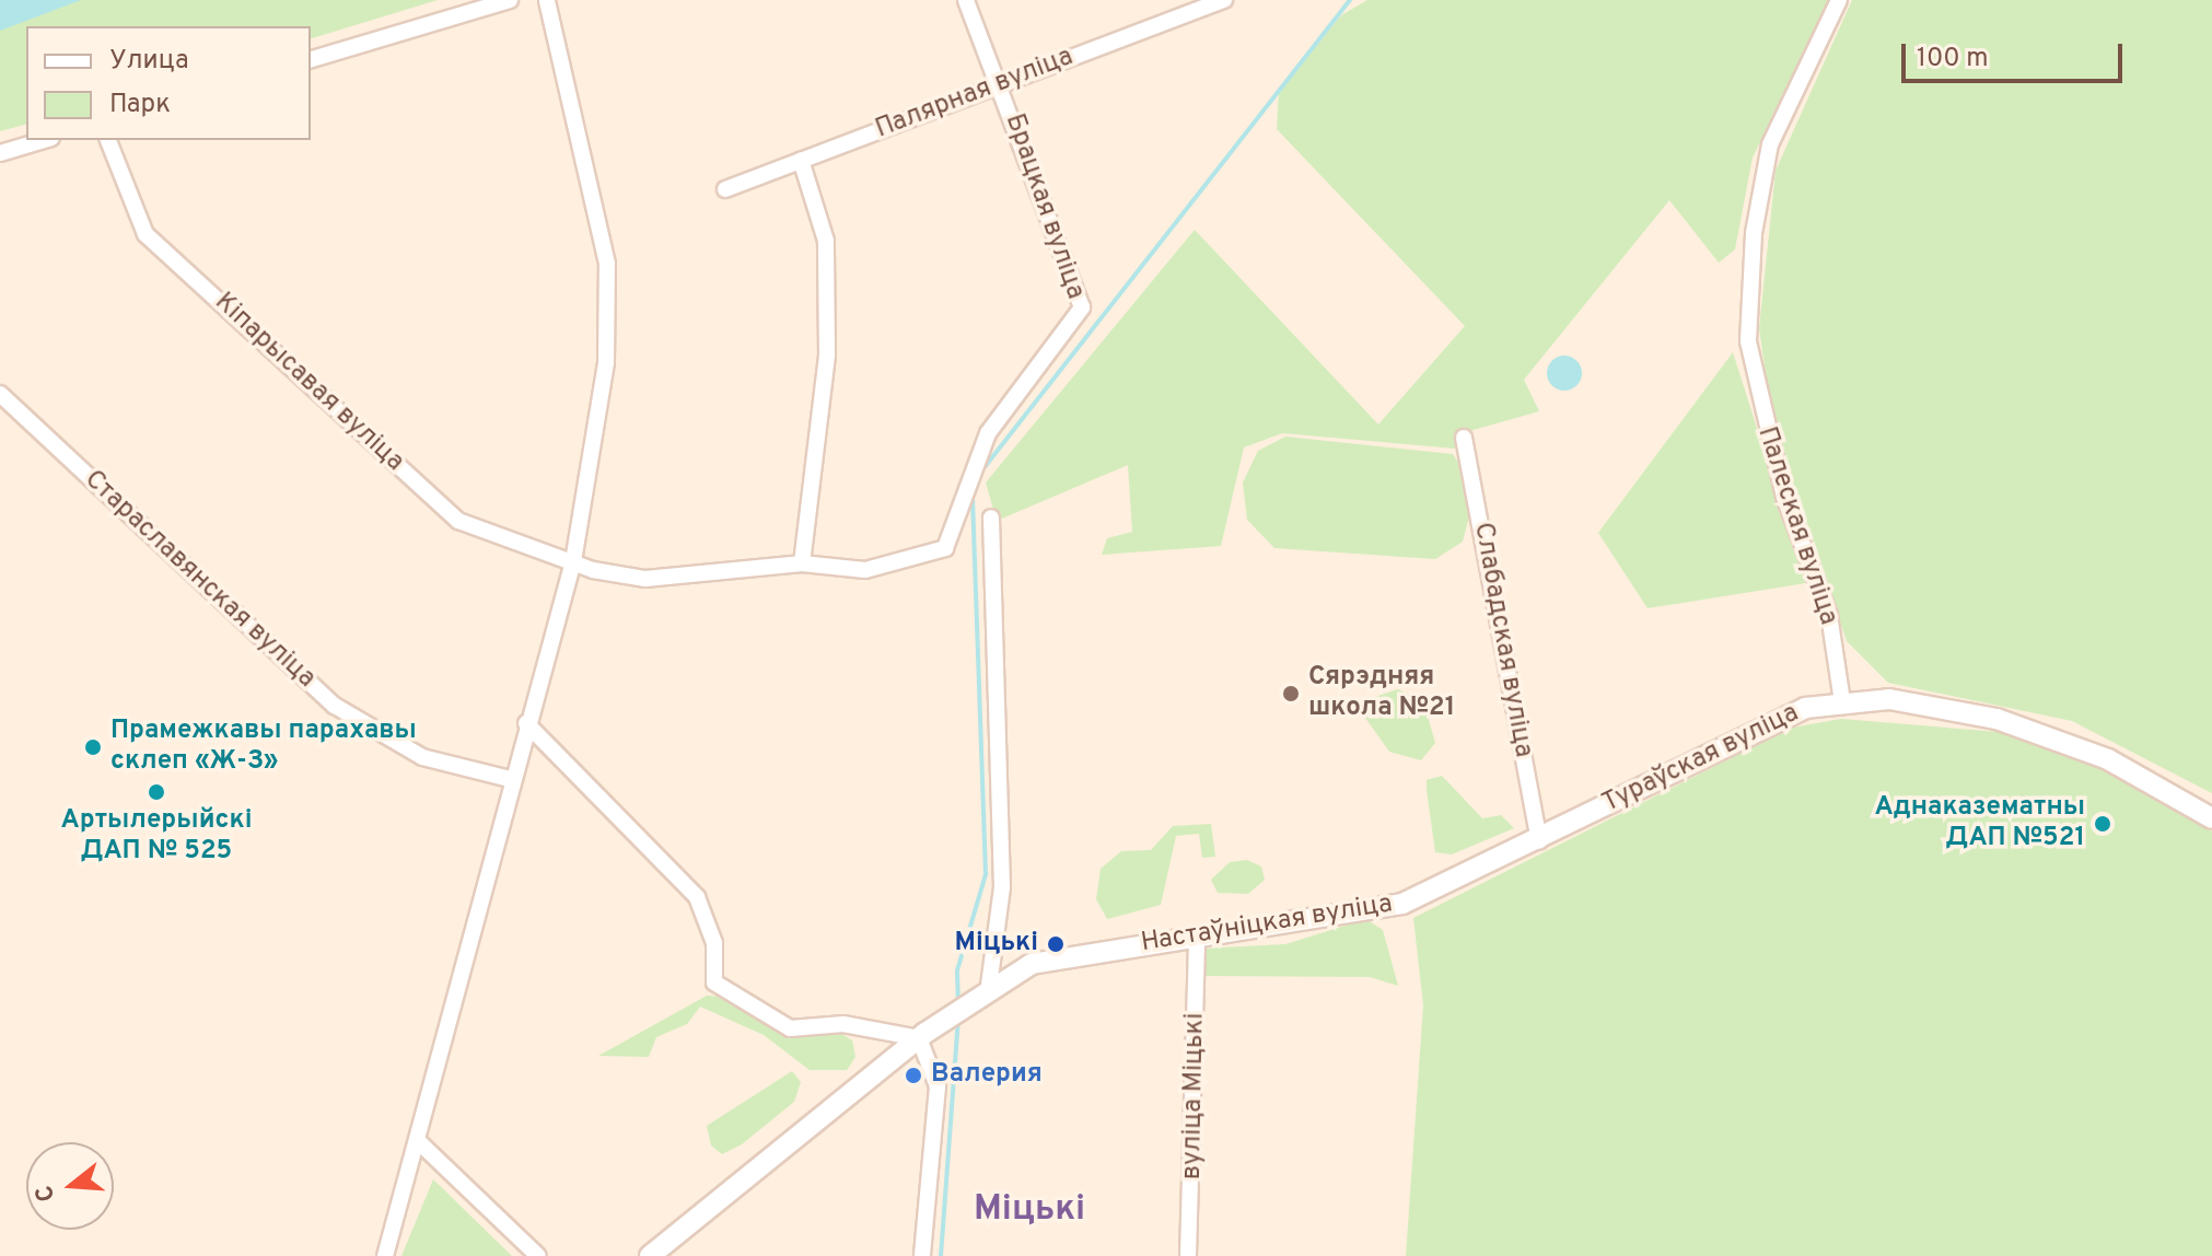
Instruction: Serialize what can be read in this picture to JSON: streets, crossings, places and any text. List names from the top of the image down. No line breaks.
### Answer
{"streets":{"street":["Палярная вуліца","Брацкая вуліца","Кіпарысавая вуліца","Палеская вуліца","Стараславянская вуліца","Слабадская вуліца","Тураўская вуліца","Настаўніцкая вуліца","вуліца Міцькі"]},"crossings":[["Палярная вуліца","Брацкая вуліца"],["Брацкая вуліца","Кіпарысавая вуліца"],["Палеская вуліца","Тураўская вуліца"],["Слабадская вуліца","Тураўская вуліца"],["Слабадская вуліца","Настаўніцкая вуліца"],["Тураўская вуліца","Настаўніцкая вуліца"],["Настаўніцкая вуліца","вуліца Міцькі"]],"districts":["Міцькі"],"places":["Сярэдняя школа №21","Прамежкавы парахавы склеп «Ж-З»","Артылерыйскі ДАП № 525","Аднаказематны ДАП №521","Міцькі","Валерия"],"legend":["Улица","Парк"],"scale_bar":"100 m","north":"left"}
